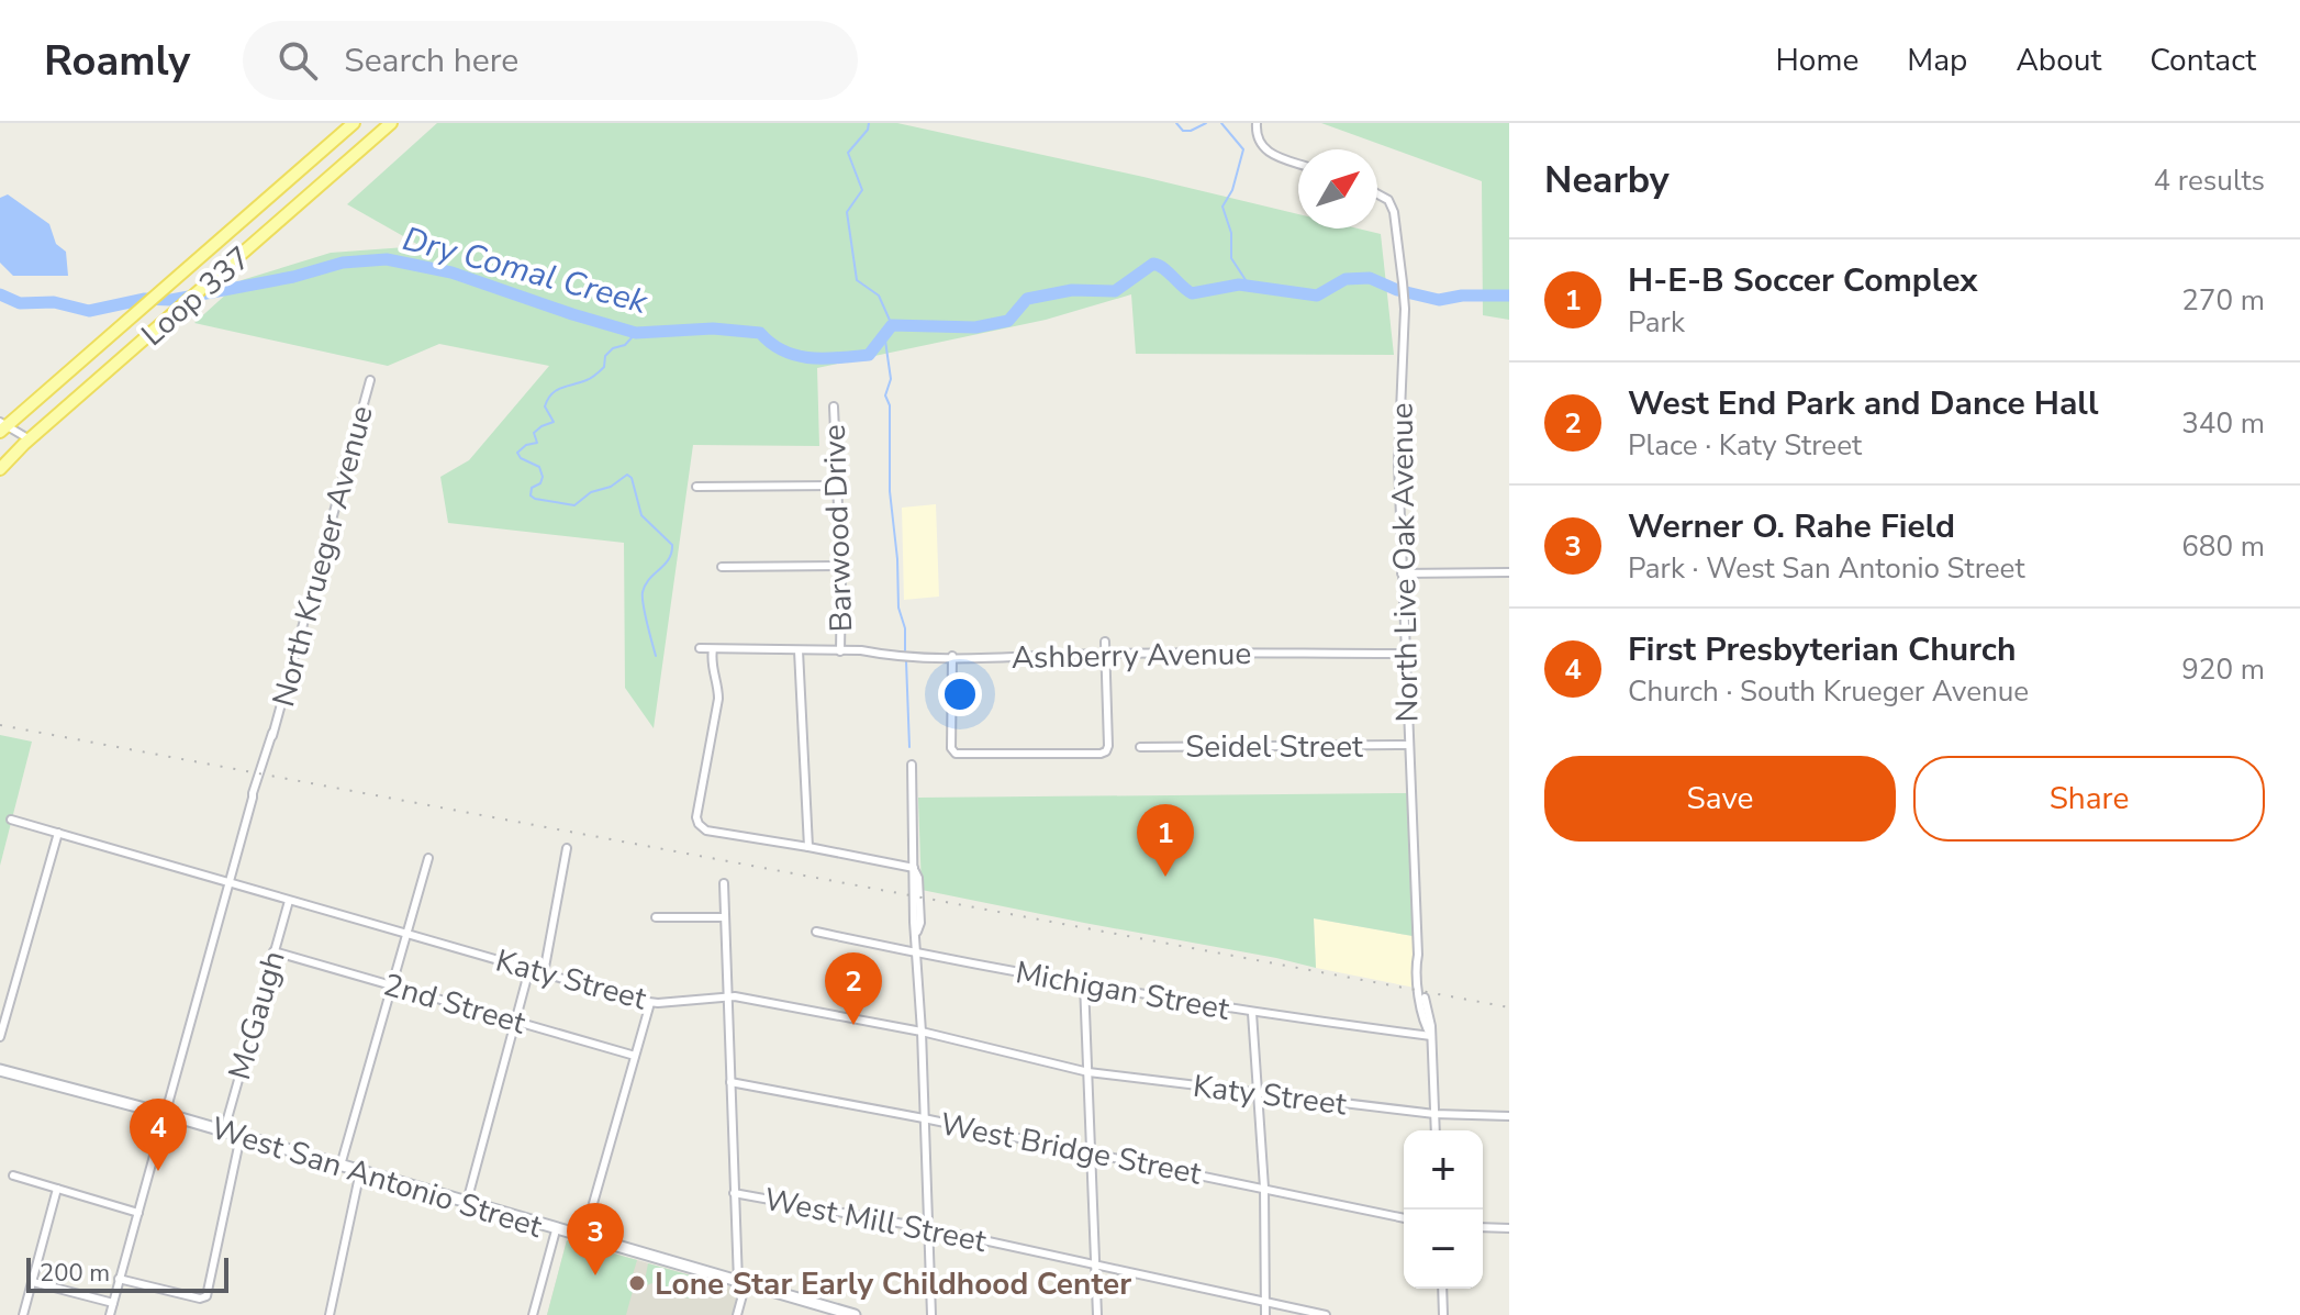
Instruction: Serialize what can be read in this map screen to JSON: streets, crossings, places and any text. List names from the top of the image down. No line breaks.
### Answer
{"streets":{"main road":["Loop 337"],"street":["Barwood Drive","North Krueger Avenue","North Live Oak Avenue","Ashberry Avenue","Seidel Street","Katy Street","Michigan Street","2nd Street","McGaugh","West Bridge Street","West San Antonio Street","West Mill Street"]},"crossings":[["Barwood Drive","Ashberry Avenue"],["North Krueger Avenue","Katy Street"],["North Krueger Avenue","West San Antonio Street"],["North Live Oak Avenue","Ashberry Avenue"],["North Live Oak Avenue","Seidel Street"],["North Live Oak Avenue","Katy Street"],["North Live Oak Avenue","Michigan Street"],["Katy Street","McGaugh"],["2nd Street","McGaugh"],["McGaugh","West San Antonio Street"]],"water":["Dry Comal Creek"],"places":["Lone Star Early Childhood Center"],"scale_bar":"200 m","north":"top right","page":{"header":"Roamly","search":"Search here","nav":["Home","Map","About","Contact"],"heading":["Nearby","4 results"],"list":[{"mark":"1","name":"H-E-B Soccer Complex","note":"Park","value":"270 m"},{"mark":"2","name":"West End Park and Dance Hall","note":"Place · Katy Street","value":"340 m"},{"mark":"3","name":"Werner O. Rahe Field","note":"Park · West San Antonio Street","value":"680 m"},{"mark":"4","name":"First Presbyterian Church","note":"Church · South Krueger Avenue","value":"920 m"}],"buttons":["Save","Share"],"pins":["1","2","4","3"],"map_buttons":["+","−"],"scale":"200 m"}}
